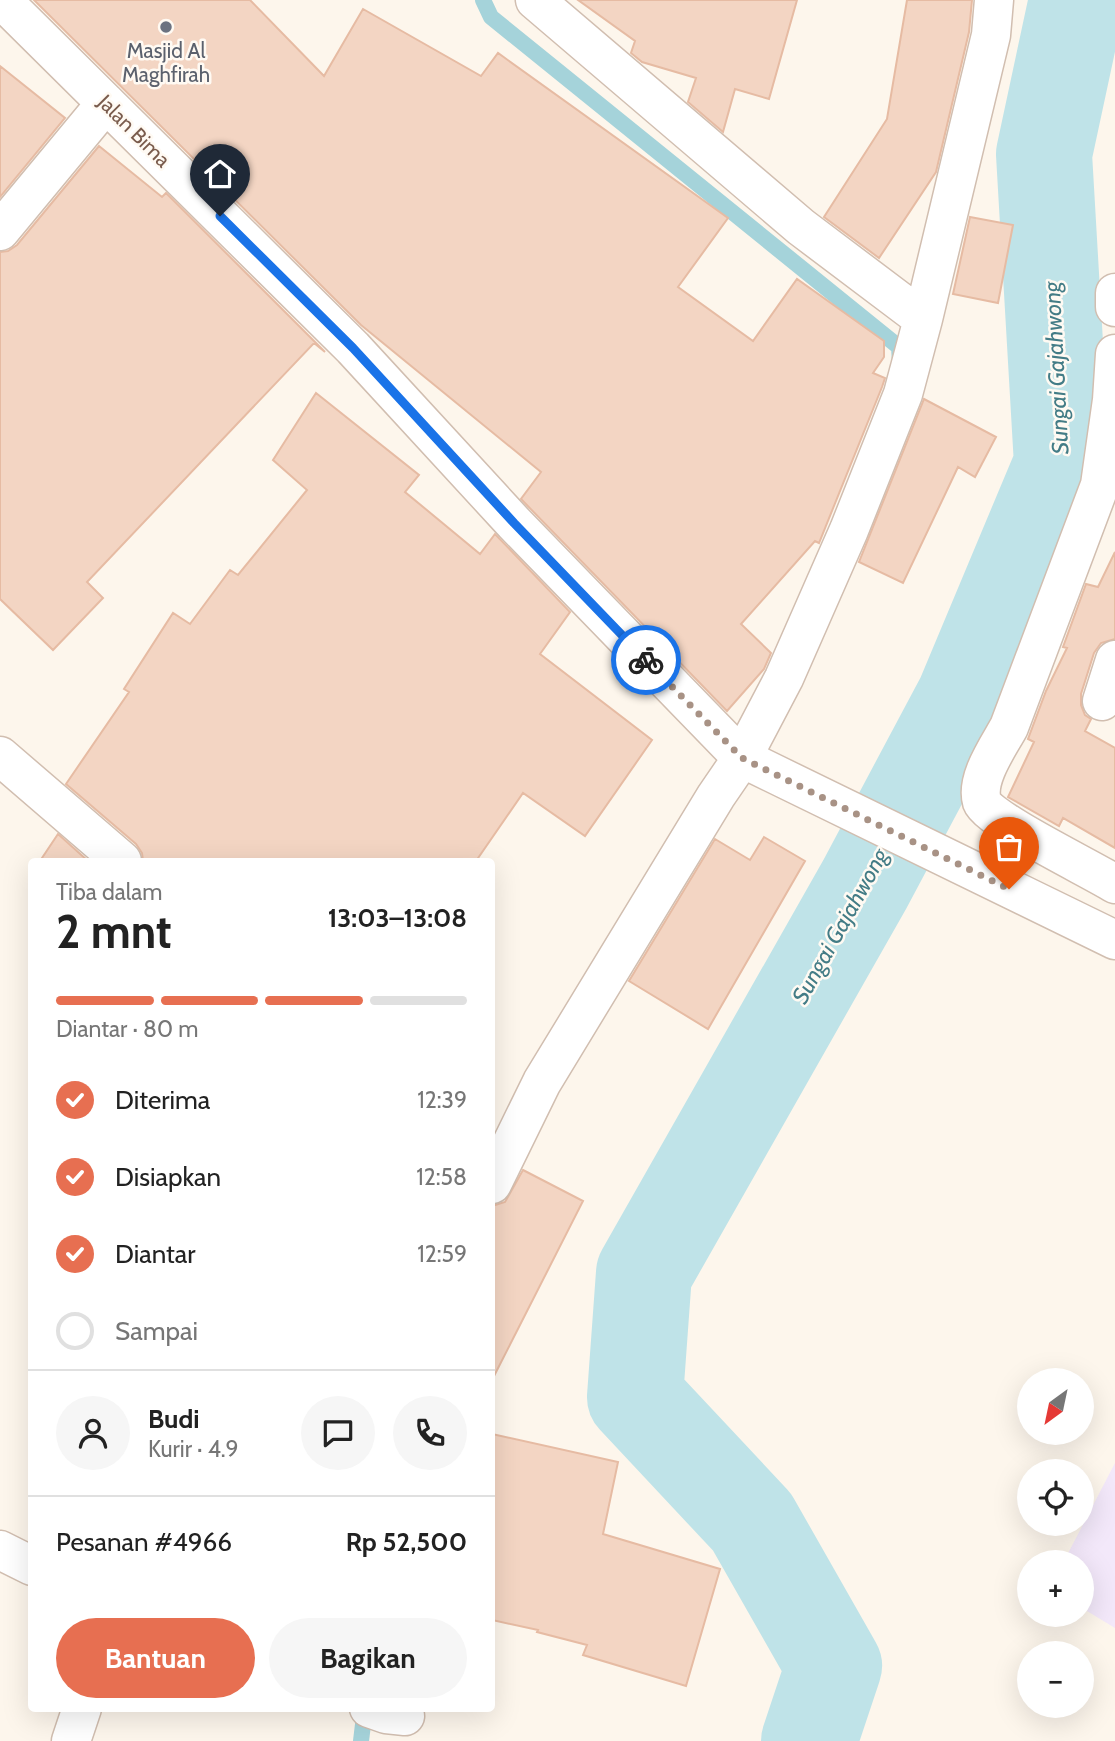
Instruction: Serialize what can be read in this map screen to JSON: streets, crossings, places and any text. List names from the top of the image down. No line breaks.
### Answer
{"streets":{"street":["Jalan Bima"]},"water":["Sungai Gajahwong"],"places":["Masjid Al Maghfirah"],"north":"bottom left","page":{"heading":["2 mnt","Tiba dalam","13:03–13:08"],"panel":["Budi","Kurir · 4.9","Pesanan #4966","Rp 52,500"],"bar":"Diantar · 80 m","list":[["Diterima","12:39"],["Disiapkan","12:58"],["Diantar","12:59"],"Sampai"],"map_buttons":["+","−"],"buttons":["Bantuan","Bagikan"]}}
